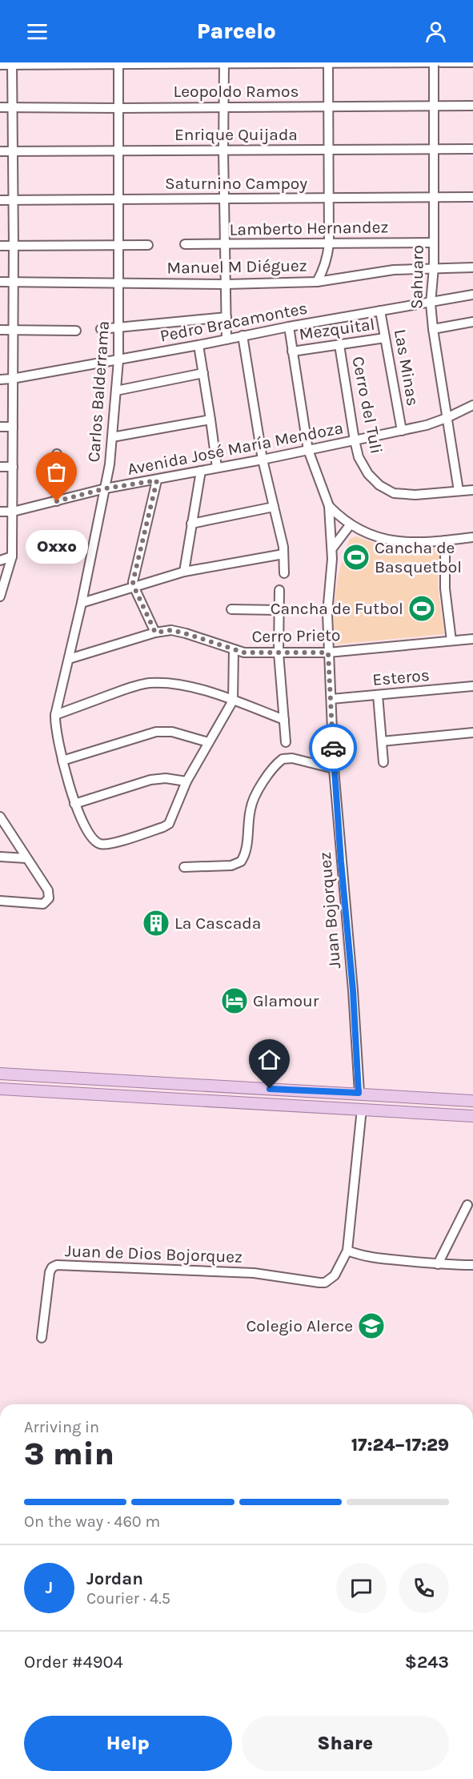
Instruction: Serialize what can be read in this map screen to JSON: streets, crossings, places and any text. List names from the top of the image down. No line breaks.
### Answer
{"streets":{"street":["Leopoldo Ramos","Enrique Quijada","Saturnino Campoy","Lamberto Hernandez","Manuel M Diéguez","Sahuaro","Pedro Bracamontes","Mezquital","Las Minas","Carlos Balderrama","Cerro del Tuli","Avenida José María Mendoza","Cerro Prieto","Esteros","Juan Bojorquez","Juan de Dios Bojorquez"]},"crossings":[["Leopoldo Ramos","Sahuaro"],["Leopoldo Ramos","Carlos Balderrama"],["Enrique Quijada","Sahuaro"],["Enrique Quijada","Carlos Balderrama"],["Saturnino Campoy","Sahuaro"],["Saturnino Campoy","Carlos Balderrama"],["Lamberto Hernandez","Sahuaro"],["Manuel M Diéguez","Sahuaro"],["Manuel M Diéguez","Carlos Balderrama"],["Sahuaro","Pedro Bracamontes"],["Sahuaro","Cerro del Tuli"],["Sahuaro","Avenida José María Mendoza"],["Pedro Bracamontes","Las Minas"],["Pedro Bracamontes","Carlos Balderrama"],["Pedro Bracamontes","Juan Bojorquez"],["Mezquital","Las Minas"],["Mezquital","Cerro del Tuli"],["Mezquital","Juan Bojorquez"],["Las Minas","Avenida José María Mendoza"],["Carlos Balderrama","Avenida José María Mendoza"],["Carlos Balderrama","Cerro Prieto"],["Cerro del Tuli","Avenida José María Mendoza"],["Avenida José María Mendoza","Juan Bojorquez"],["Cerro Prieto","Juan Bojorquez"],["Esteros","Juan Bojorquez"]],"places":{"other":["Oxxo"],"sports":["Cancha de Basquetbol","Cancha de Futbol"],"building":["La Cascada"],"hotel":["Glamour"],"school or university":["Colegio Alerce"]},"page":{"header":"Parcelo","bubble":"Oxxo","heading":["3 min","Arriving in","17:24–17:29"],"panel":["Jordan","Courier · 4.5","Order #4904","$243"],"bar":"On the way · 460 m","round":"J","buttons":["Help","Share"]}}
